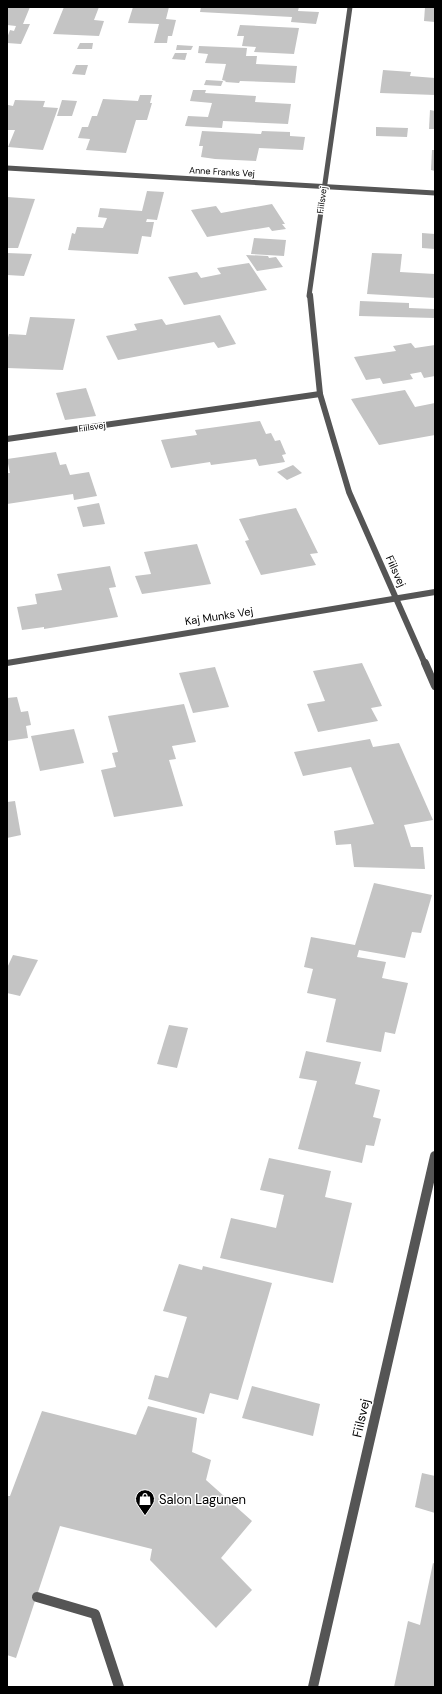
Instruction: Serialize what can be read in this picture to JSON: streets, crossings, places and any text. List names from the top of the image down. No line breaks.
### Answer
{"streets":{"street":["Anne Franks Vej","Fiilsvej","Kaj Munks Vej"]},"crossings":[["Anne Franks Vej","Fiilsvej"],["Fiilsvej","Kaj Munks Vej"]],"places":{"shop":["Salon Lagunen"]}}
